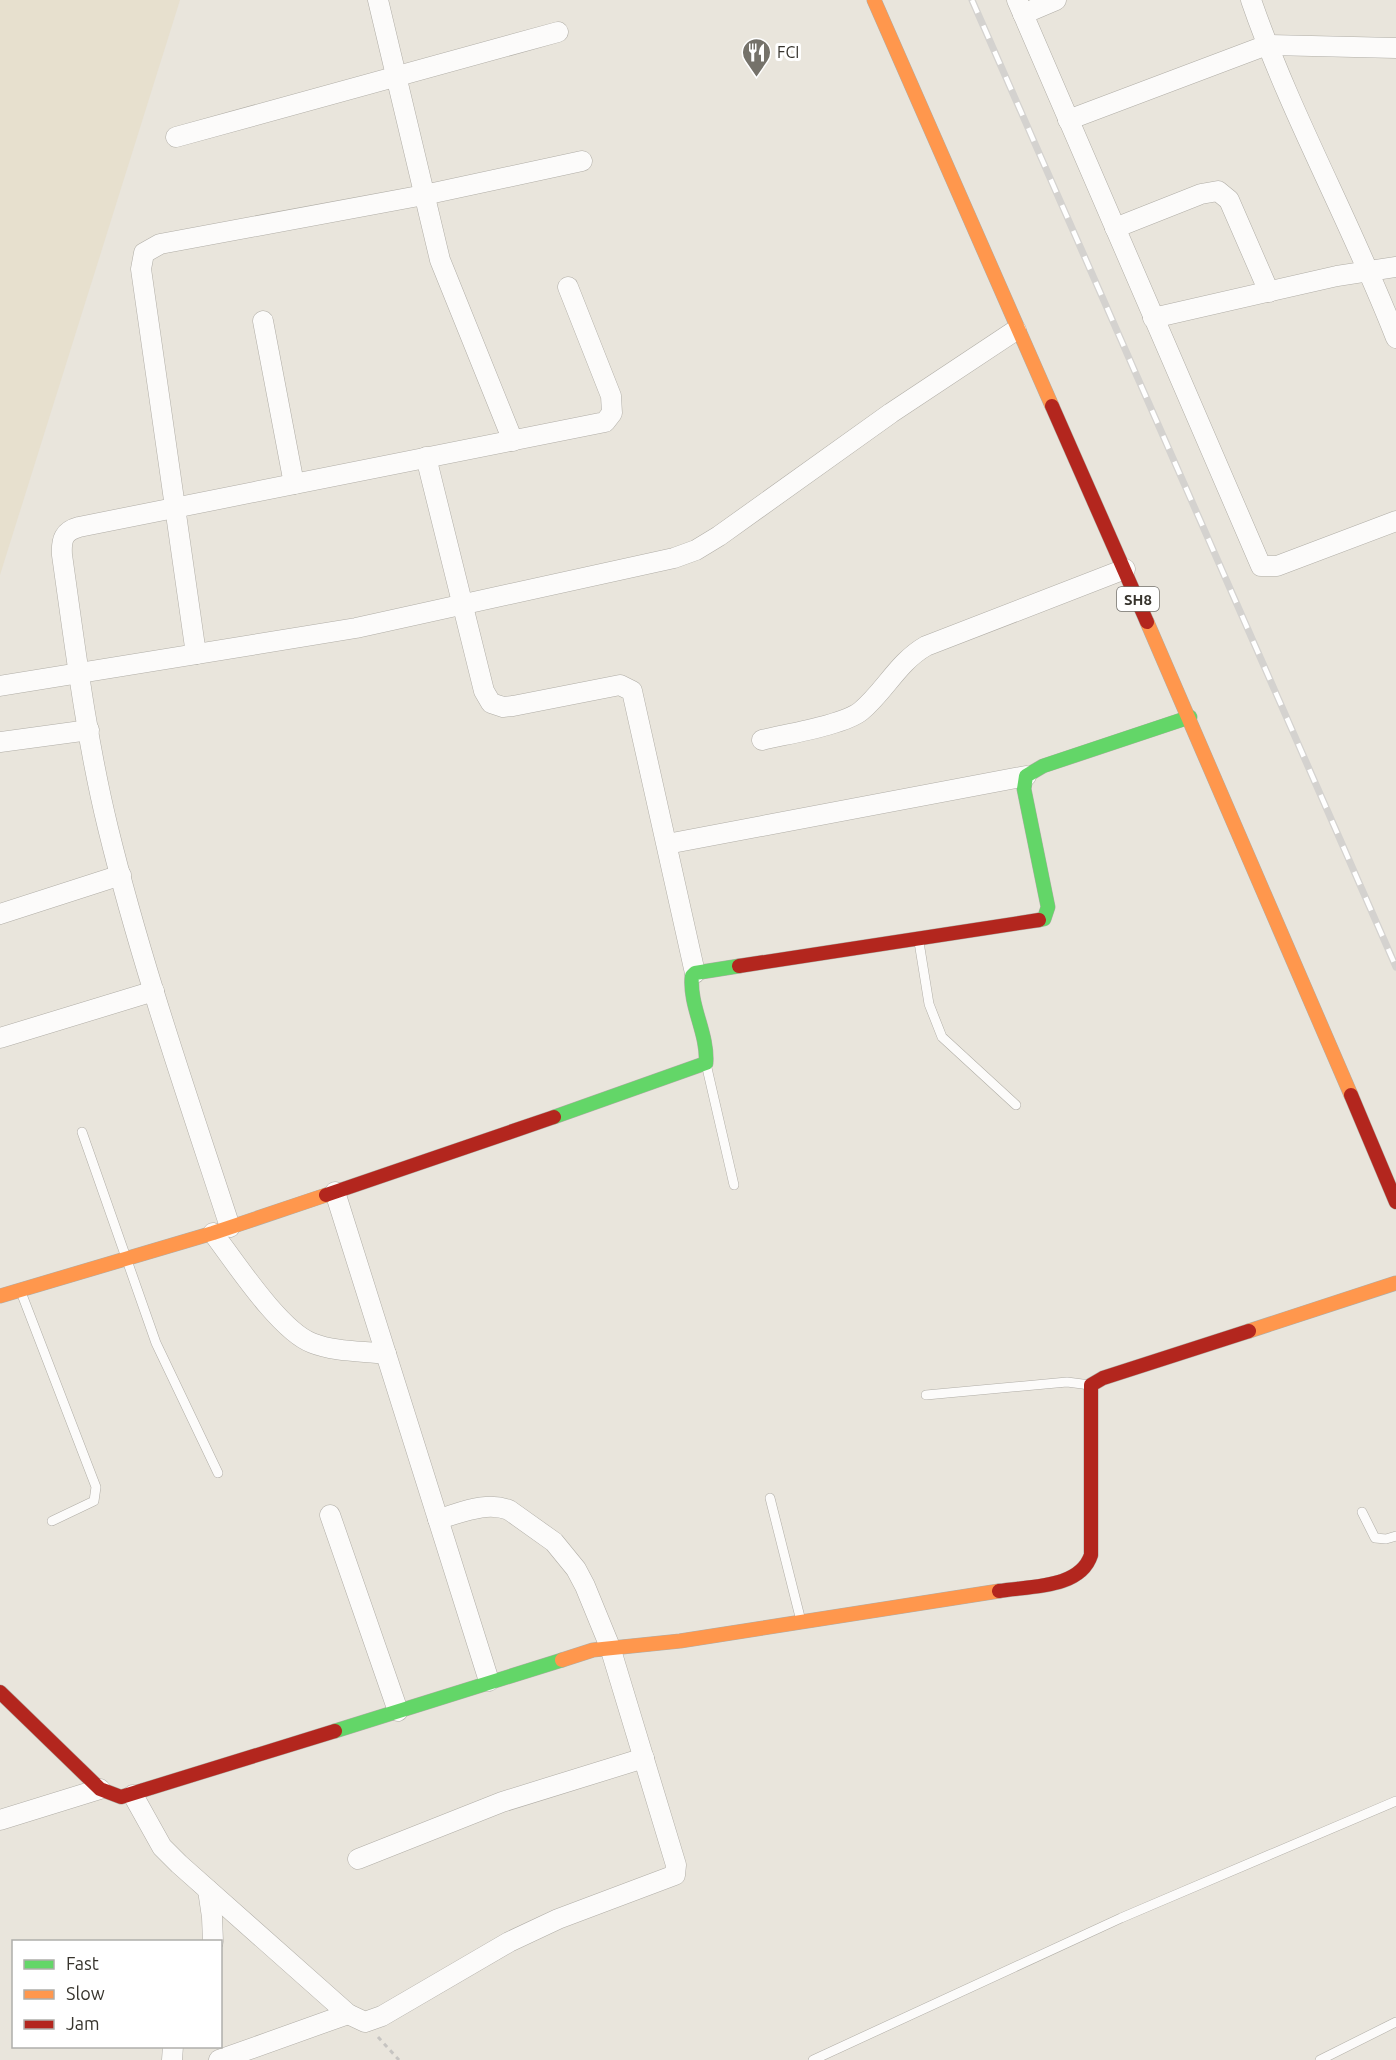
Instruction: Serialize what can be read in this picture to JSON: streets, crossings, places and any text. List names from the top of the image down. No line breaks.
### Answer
{"streets":{"street":["SH8"]},"places":{"restaurant":["FCI"]},"legend":["Fast","Slow","Jam"]}
